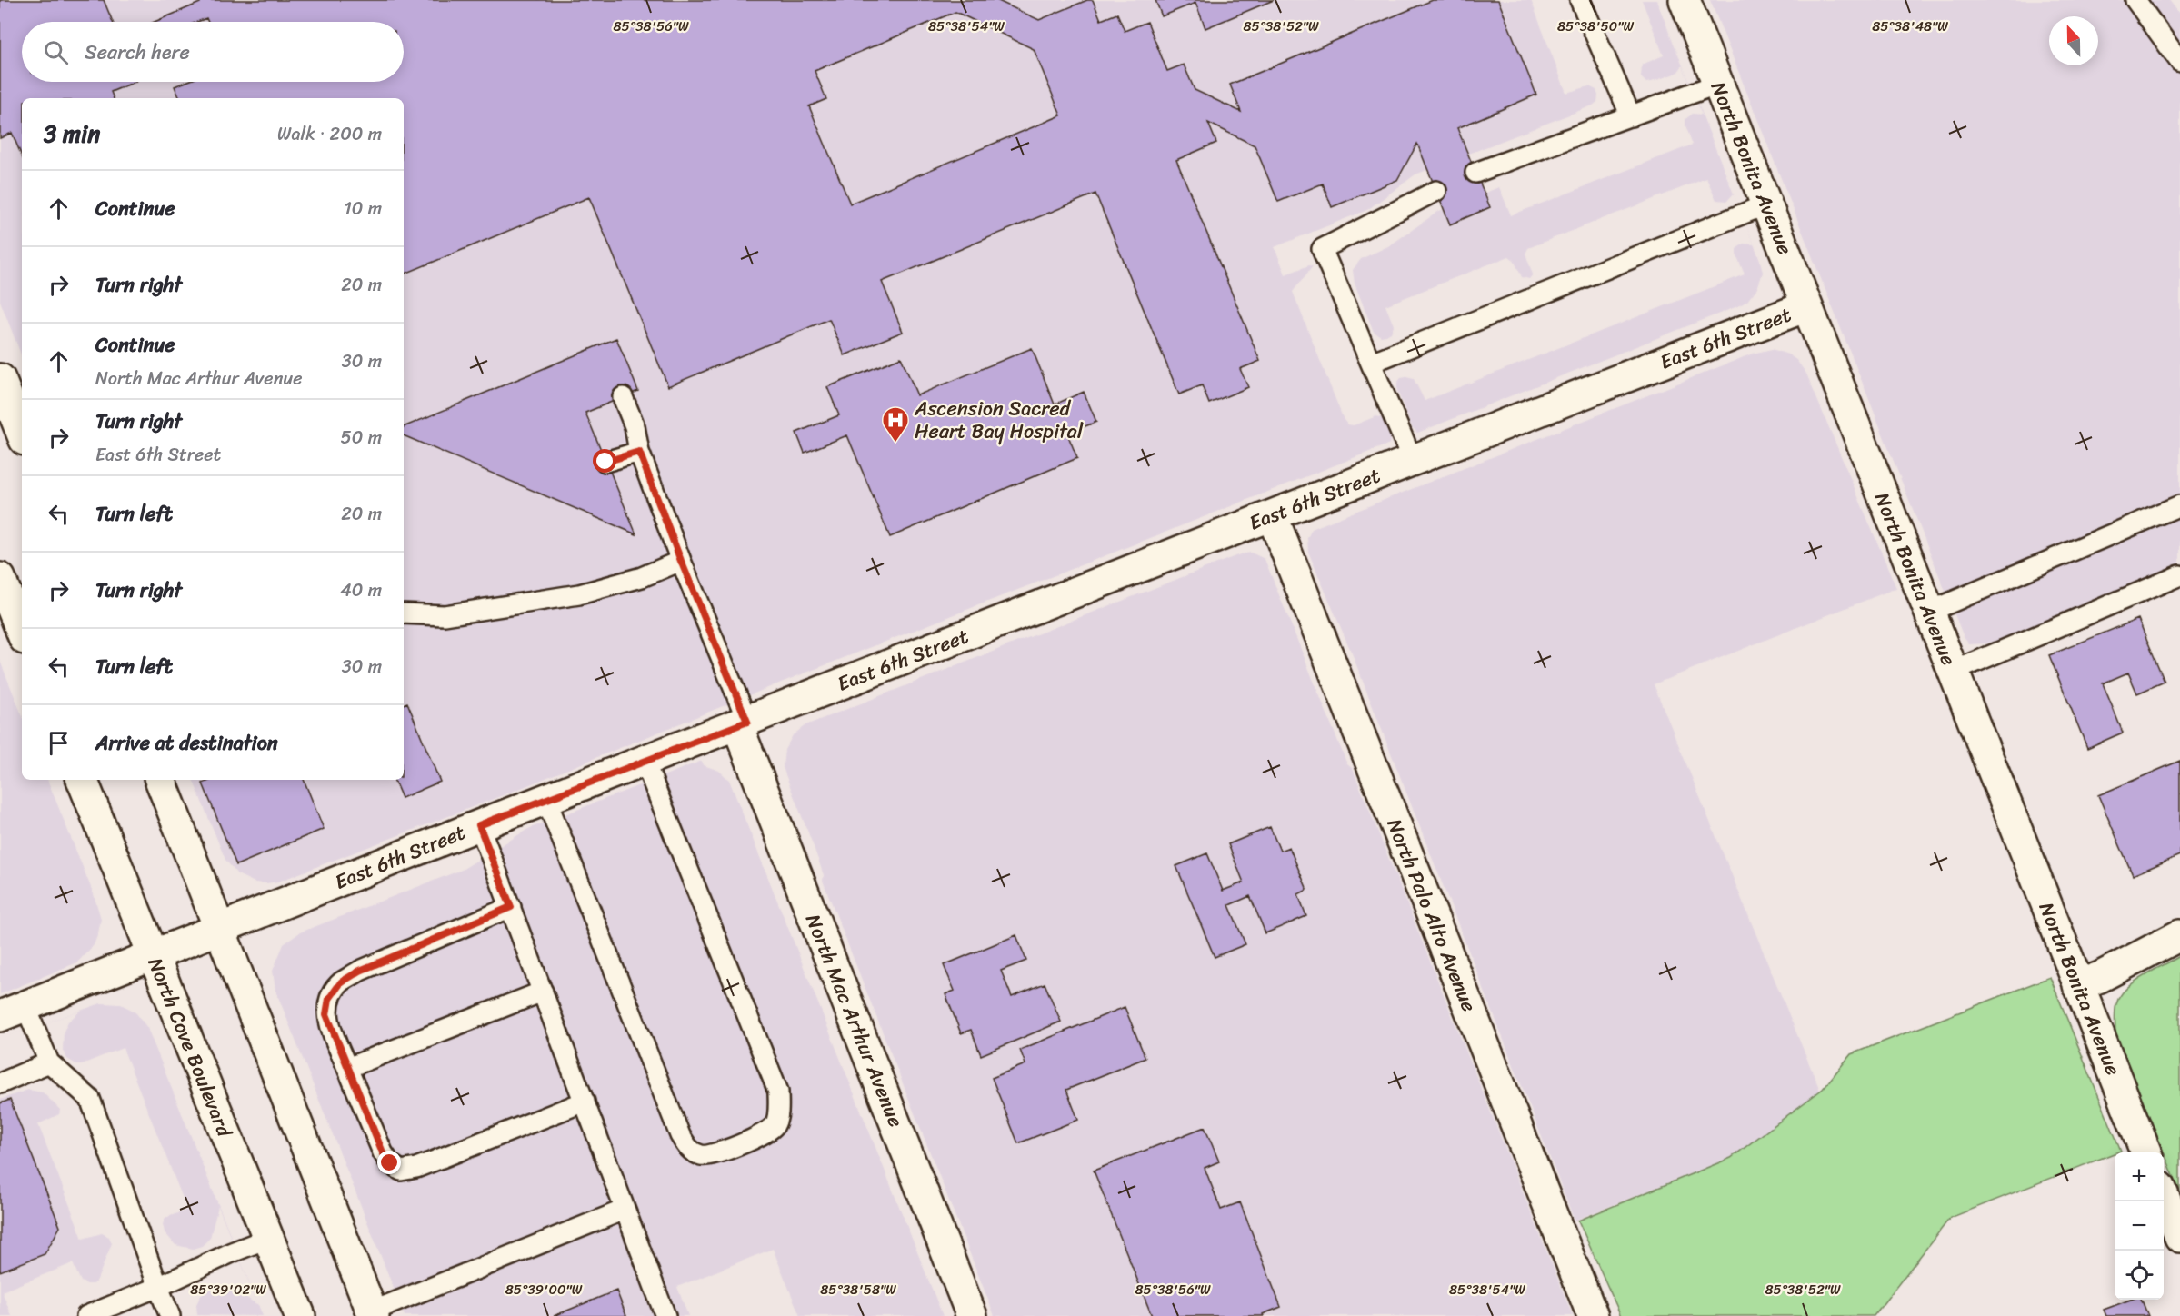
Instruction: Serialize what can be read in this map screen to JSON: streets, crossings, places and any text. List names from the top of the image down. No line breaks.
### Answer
{"streets":{"street":["North Bonita Avenue","East 6th Street","North Palo Alto Avenue","North Mac Arthur Avenue","North Cove Boulevard"]},"crossings":[["North Bonita Avenue","East 6th Street"],["East 6th Street","North Palo Alto Avenue"],["East 6th Street","North Mac Arthur Avenue"],["East 6th Street","North Cove Boulevard"]],"places":{"hospital":["Ascension Sacred Heart Bay Hospital"]},"north":"top","page":{"search":"Search here","heading":["3 min","Walk · 200 m"],"list":[["Continue","10 m"],["Turn right","20 m"],["Continue","North Mac Arthur Avenue","30 m"],["Turn right","East 6th Street","50 m"],["Turn left","20 m"],["Turn right","40 m"],["Turn left","30 m"],"Arrive at destination"],"map_buttons":["+","−"]},"coordinates":["85°38'56\"W","85°38'54\"W","85°38'52\"W","85°38'50\"W","85°38'48\"W","85°39'02\"W","85°39'00\"W","85°38'58\"W"]}
